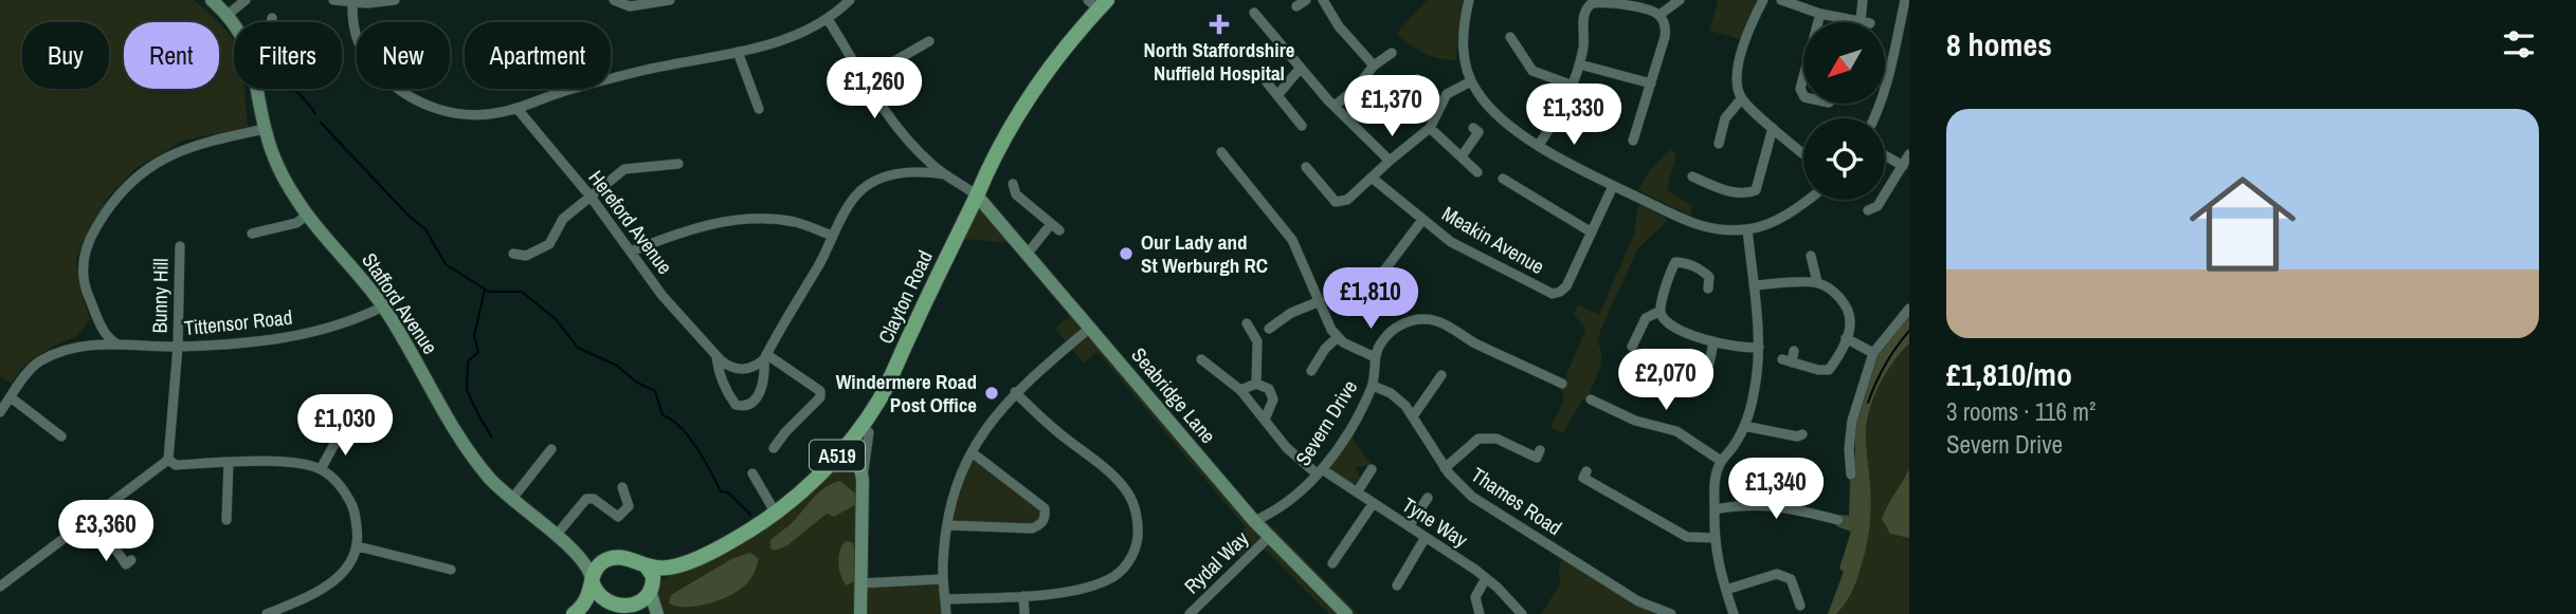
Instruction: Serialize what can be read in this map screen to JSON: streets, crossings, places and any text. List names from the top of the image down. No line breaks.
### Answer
{"streets":{"main road":["Clayton Road","A519"],"street":["Hereford Avenue","Meakin Avenue","Bunny Hill","Stafford Avenue","Tittensor Road","Seabridge Lane","Severn Drive","Thames Road","Tyne Way","Rydal Way"]},"crossings":[["Bunny Hill","Tittensor Road"],["Clayton Road","Stafford Avenue"],["Clayton Road","Seabridge Lane"],["Clayton Road","A519"],["Stafford Avenue","Tittensor Road"],["Stafford Avenue","A519"],["Seabridge Lane","Severn Drive"],["Seabridge Lane","Rydal Way"],["Severn Drive","Thames Road"],["Severn Drive","Tyne Way"]],"places":{"health":["North Staffordshire Nuffield Hospital"],"other":["Our Lady and St Werburgh RC","Windermere Road Post Office"]},"north":"bottom left","page":{"heading":"8 homes","chip":["Buy","Rent","Filters","New","Apartment"],"price":["£1,260","£1,370","£1,330","£1,810","£2,070","£1,030","£1,340","£3,360"],"list":[{"name":"£1,810/mo","note":"3 rooms · 116 m² · Severn Drive"}]}}
